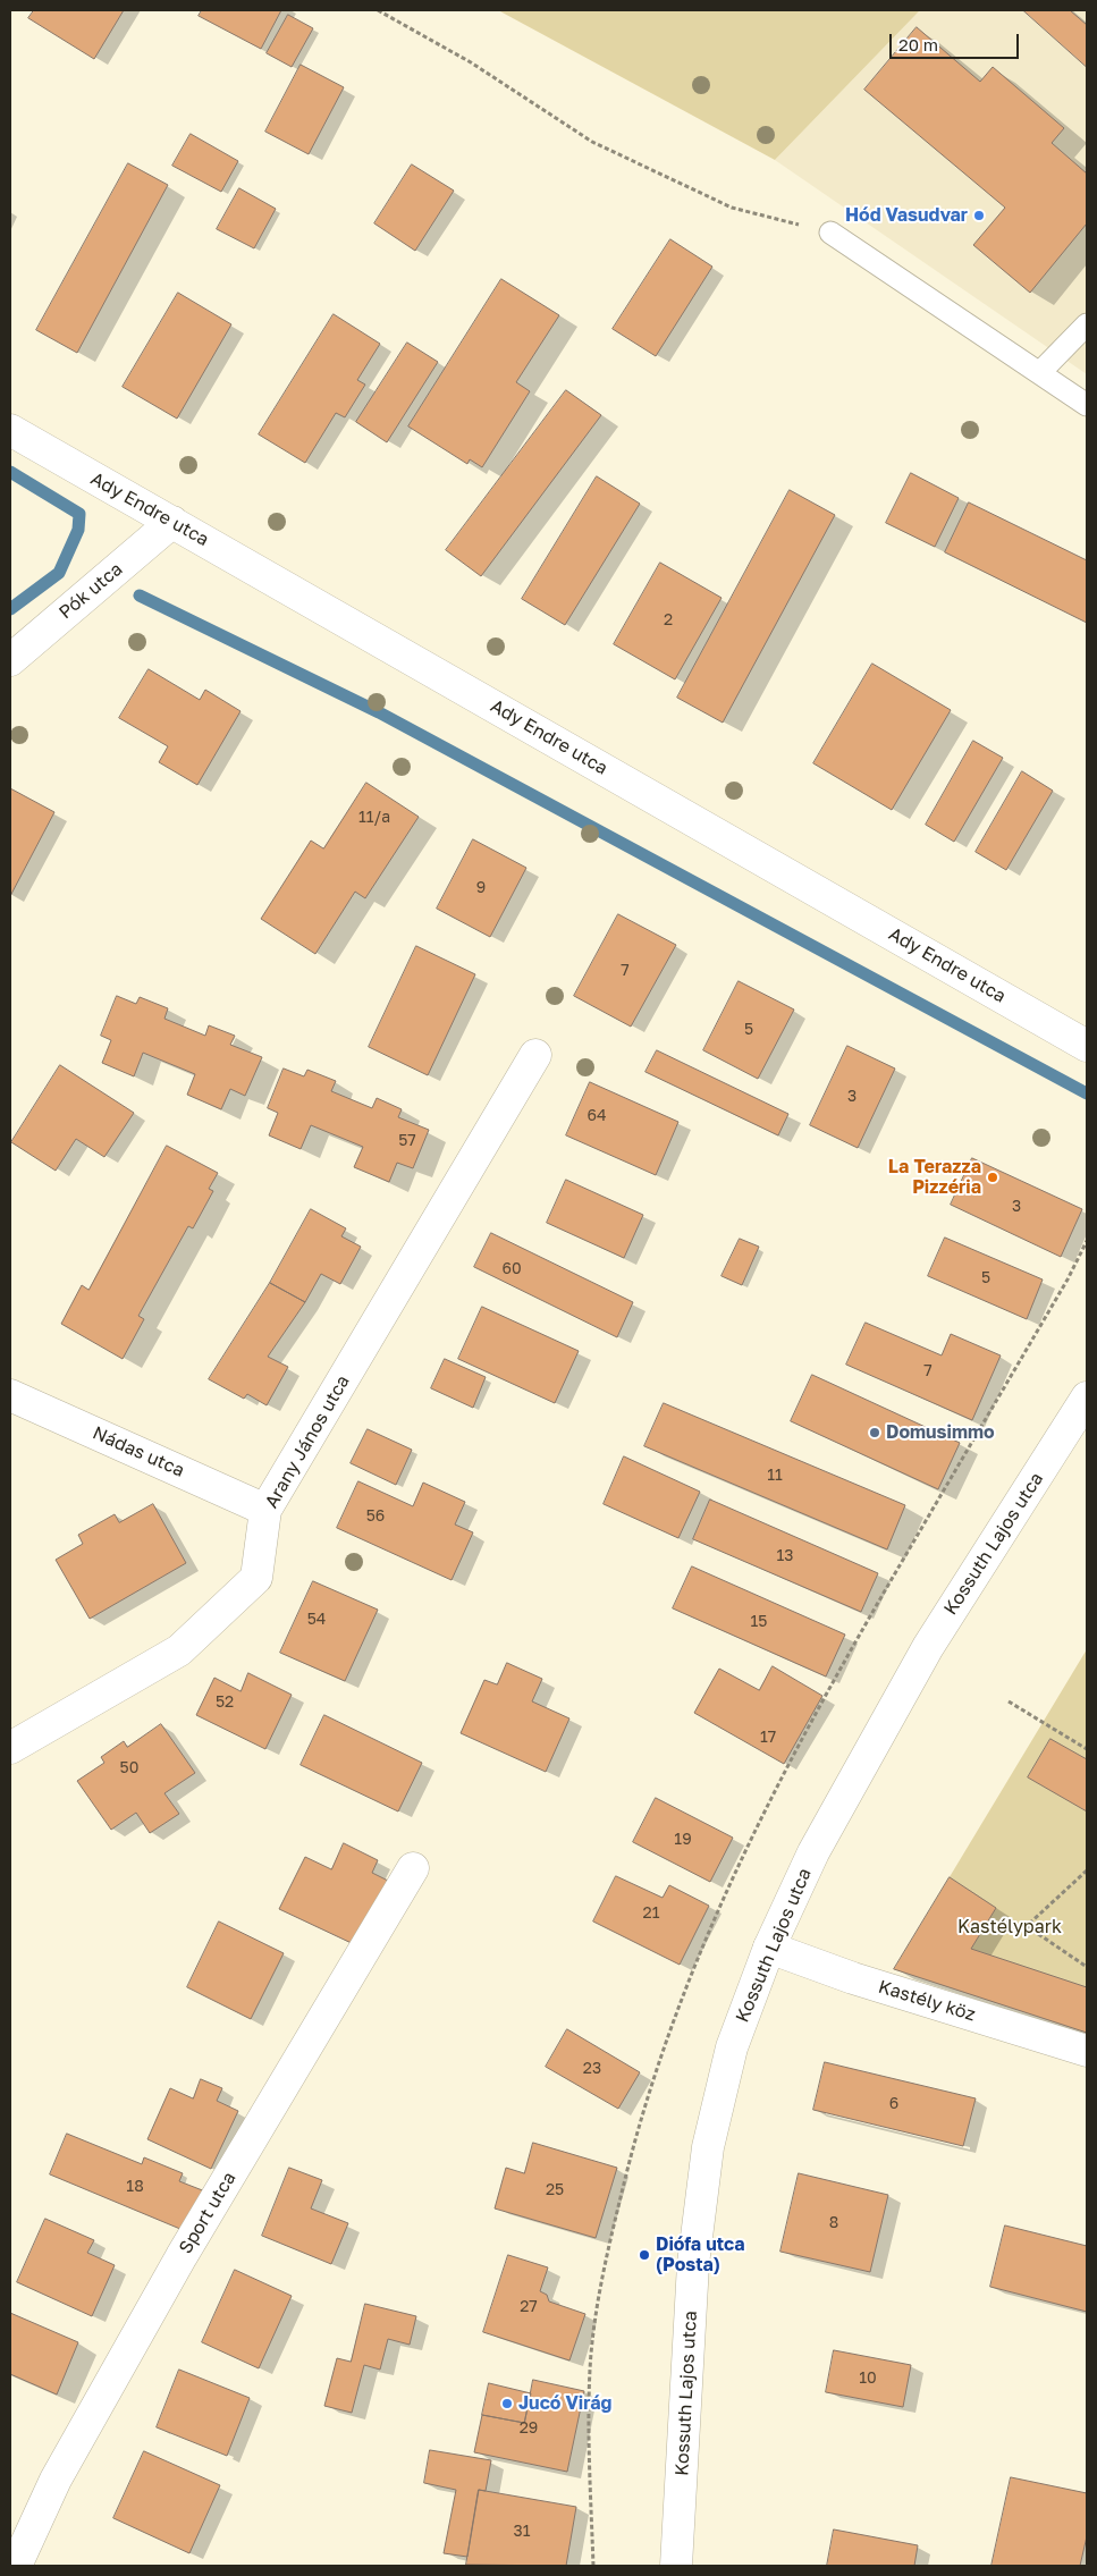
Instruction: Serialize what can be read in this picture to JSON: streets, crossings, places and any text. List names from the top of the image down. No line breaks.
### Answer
{"streets":{"street":["Ady Endre utca","Pók utca","Arany János utca","Nádas utca","Kossuth Lajos utca","Kastély köz","Sport utca"]},"crossings":[["Ady Endre utca","Pók utca"],["Arany János utca","Nádas utca"],["Kossuth Lajos utca","Kastély köz"]],"parks":["Kastélypark"],"places":["Hód Vasudvar","La Terazza Pizzéria","Domusimmo","Diófa utca (Posta)","Jucó Virág"],"house_numbers":["2","11/a","9","7","5","3","64","57","3","60","5","7","11","56","13","54","15","52","17","50","19","21","23","6","18","25","8","27","10","29","31"],"scale_bar":"20 m"}
